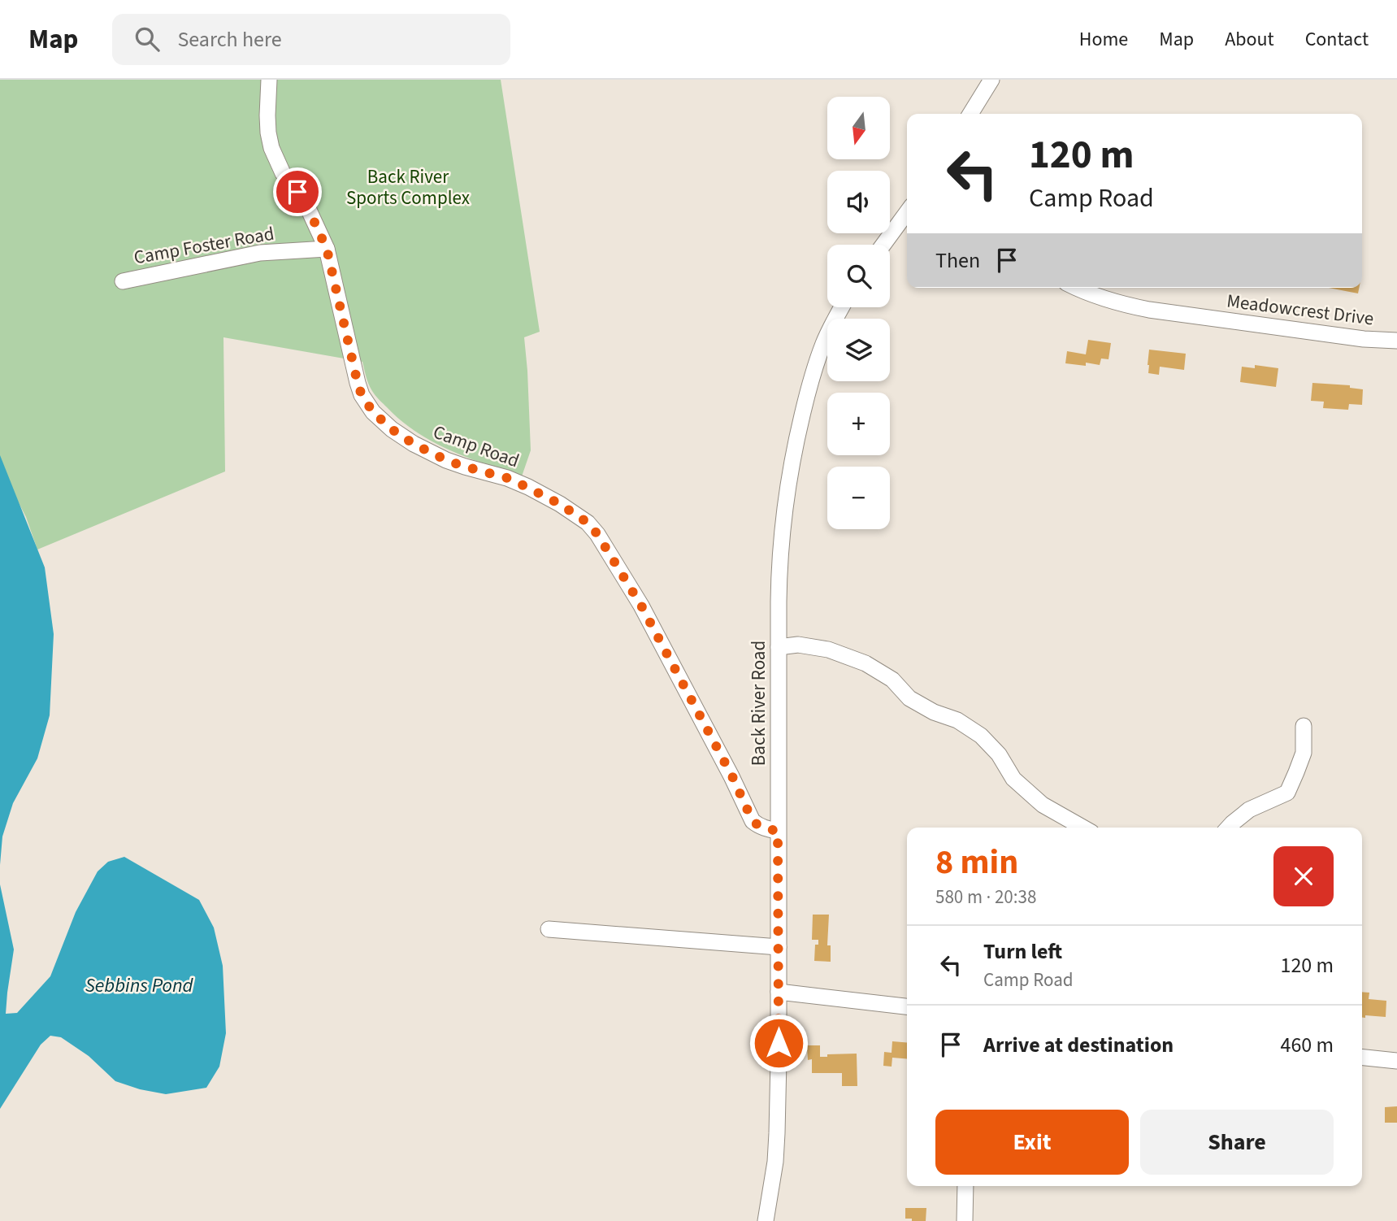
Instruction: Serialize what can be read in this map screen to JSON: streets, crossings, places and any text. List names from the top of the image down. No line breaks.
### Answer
{"streets":{"street":["Camp Foster Road","Meadowcrest Drive","Camp Road","Back River Road"]},"crossings":[["Camp Foster Road","Camp Road"],["Camp Road","Back River Road"]],"water":["Sebbins Pond"],"parks":["Back River Sports Complex"],"north":"bottom","page":{"header":"Map","search":"Search here","nav":["Home","Map","About","Contact"],"map_buttons":["+","−"],"turn":["120 m","Camp Road"],"then":"Then","heading":["8 min","580 m · 20:38"],"list":[{"name":"Turn left","note":"Camp Road","value":"120 m"},{"name":"Arrive at destination","value":"460 m"}],"buttons":["Exit","Share"]}}
